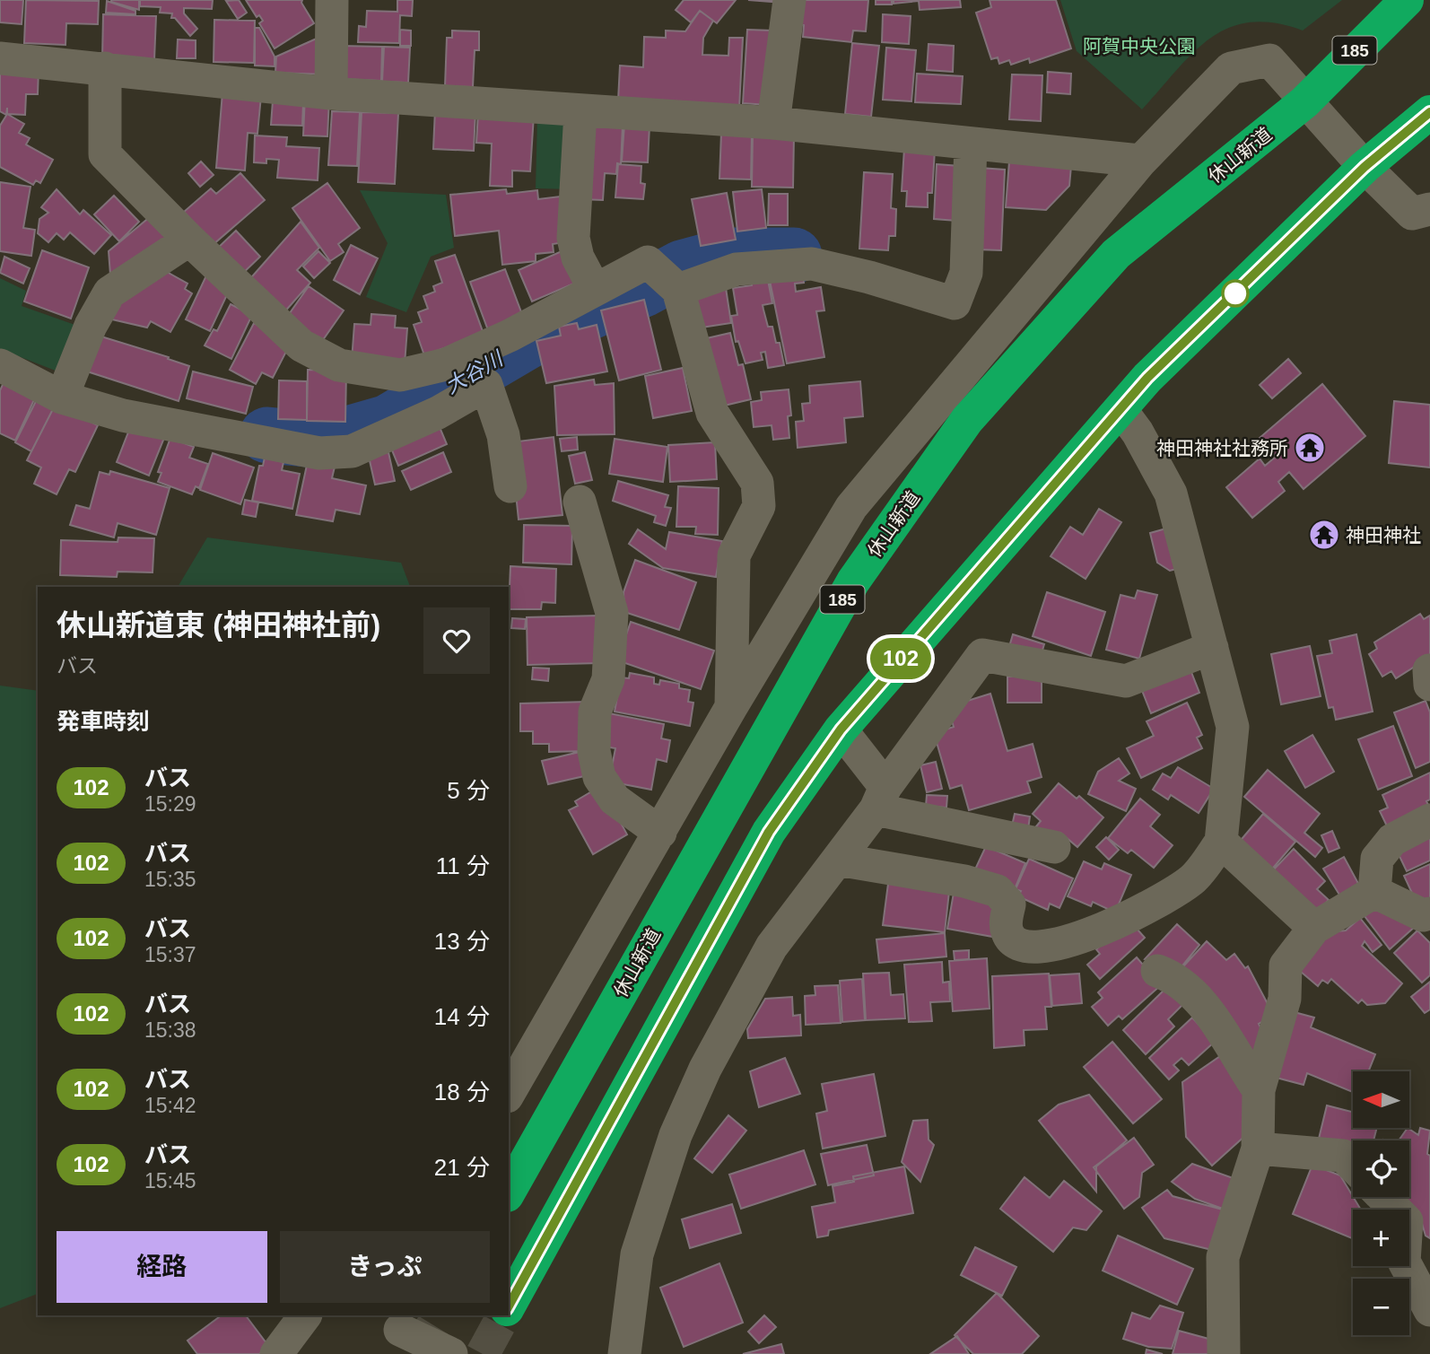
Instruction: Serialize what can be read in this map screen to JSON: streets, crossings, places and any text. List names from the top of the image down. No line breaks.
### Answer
{"streets":{"highway":["185","休山新道"]},"water":["大谷川"],"parks":["阿賀中央公園"],"places":{"temple":["神田神社社務所","神田神社"]},"lines":["bus line 102"],"north":"left","page":{"on_map":"102","heading":[["休山新道東 (神田神社前)","バス"],"発車時刻"],"list":[{"mark":"102","name":"バス","note":"15:29","value":"5 分"},{"mark":"102","name":"バス","note":"15:35","value":"11 分"},{"mark":"102","name":"バス","note":"15:37","value":"13 分"},{"mark":"102","name":"バス","note":"15:38","value":"14 分"},{"mark":"102","name":"バス","note":"15:42","value":"18 分"},{"mark":"102","name":"バス","note":"15:45","value":"21 分"}],"map_buttons":["+","−"],"buttons":["経路","きっぷ"]}}
